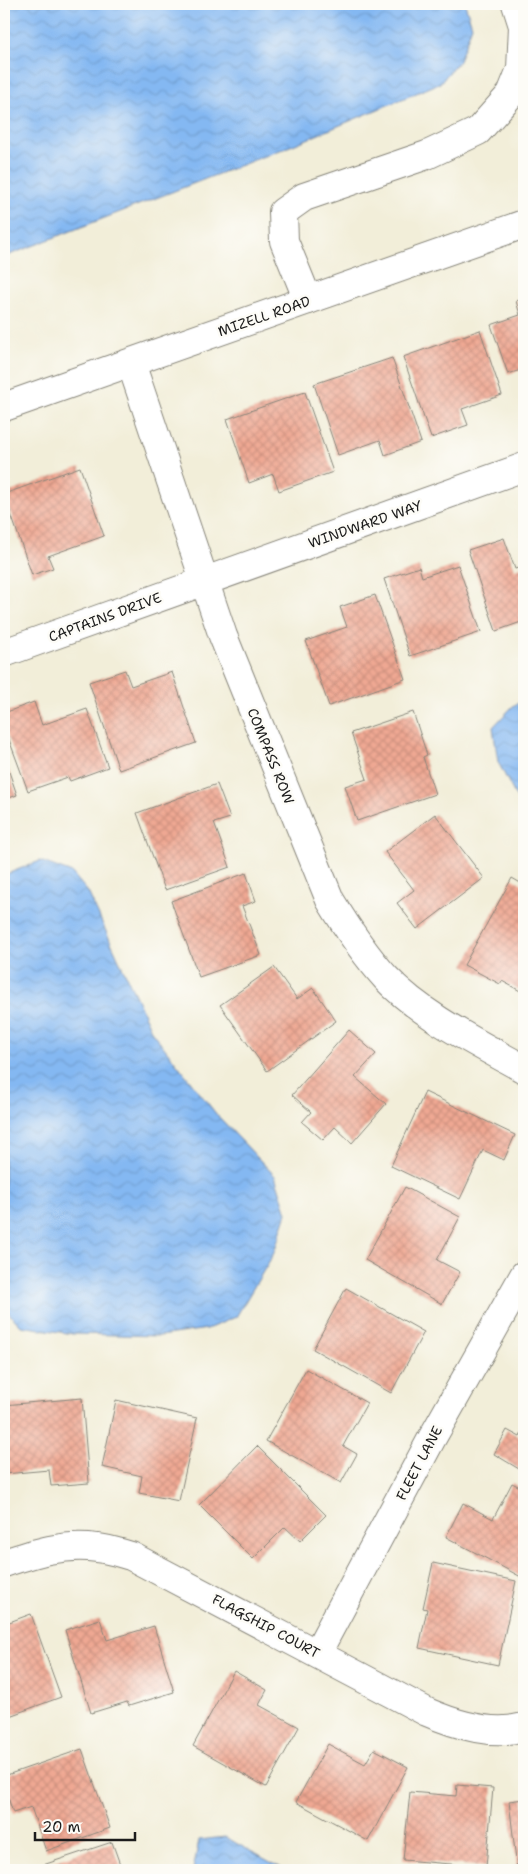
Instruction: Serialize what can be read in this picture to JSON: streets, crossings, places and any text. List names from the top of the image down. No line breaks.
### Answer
{"streets":{"street":["MIZELL ROAD","WINDWARD WAY","CAPTAINS DRIVE","COMPASS ROW","FLEET LANE","FLAGSHIP COURT"]},"crossings":[["MIZELL ROAD","COMPASS ROW"],["WINDWARD WAY","CAPTAINS DRIVE"],["WINDWARD WAY","COMPASS ROW"],["CAPTAINS DRIVE","COMPASS ROW"],["FLEET LANE","FLAGSHIP COURT"]],"scale_bar":"20 m"}
